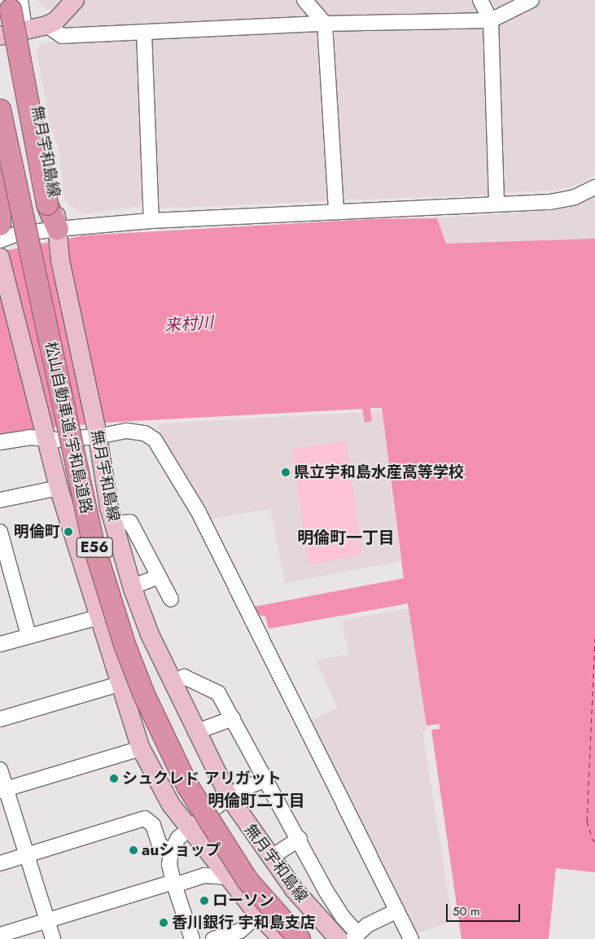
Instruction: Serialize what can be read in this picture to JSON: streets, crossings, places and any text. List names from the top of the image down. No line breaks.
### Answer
{"streets":{"highway":["松山自動車道;宇和島道路","E56"],"main road":["無月宇和島線"]},"districts":["明倫町一丁目","明倫町二丁目"],"water":["来村川"],"places":["県立宇和島水産高等学校","明倫町","シュクレド アリガット","auショップ","ローソン","香川銀行 宇和島支店"],"scale_bar":"50 m"}
